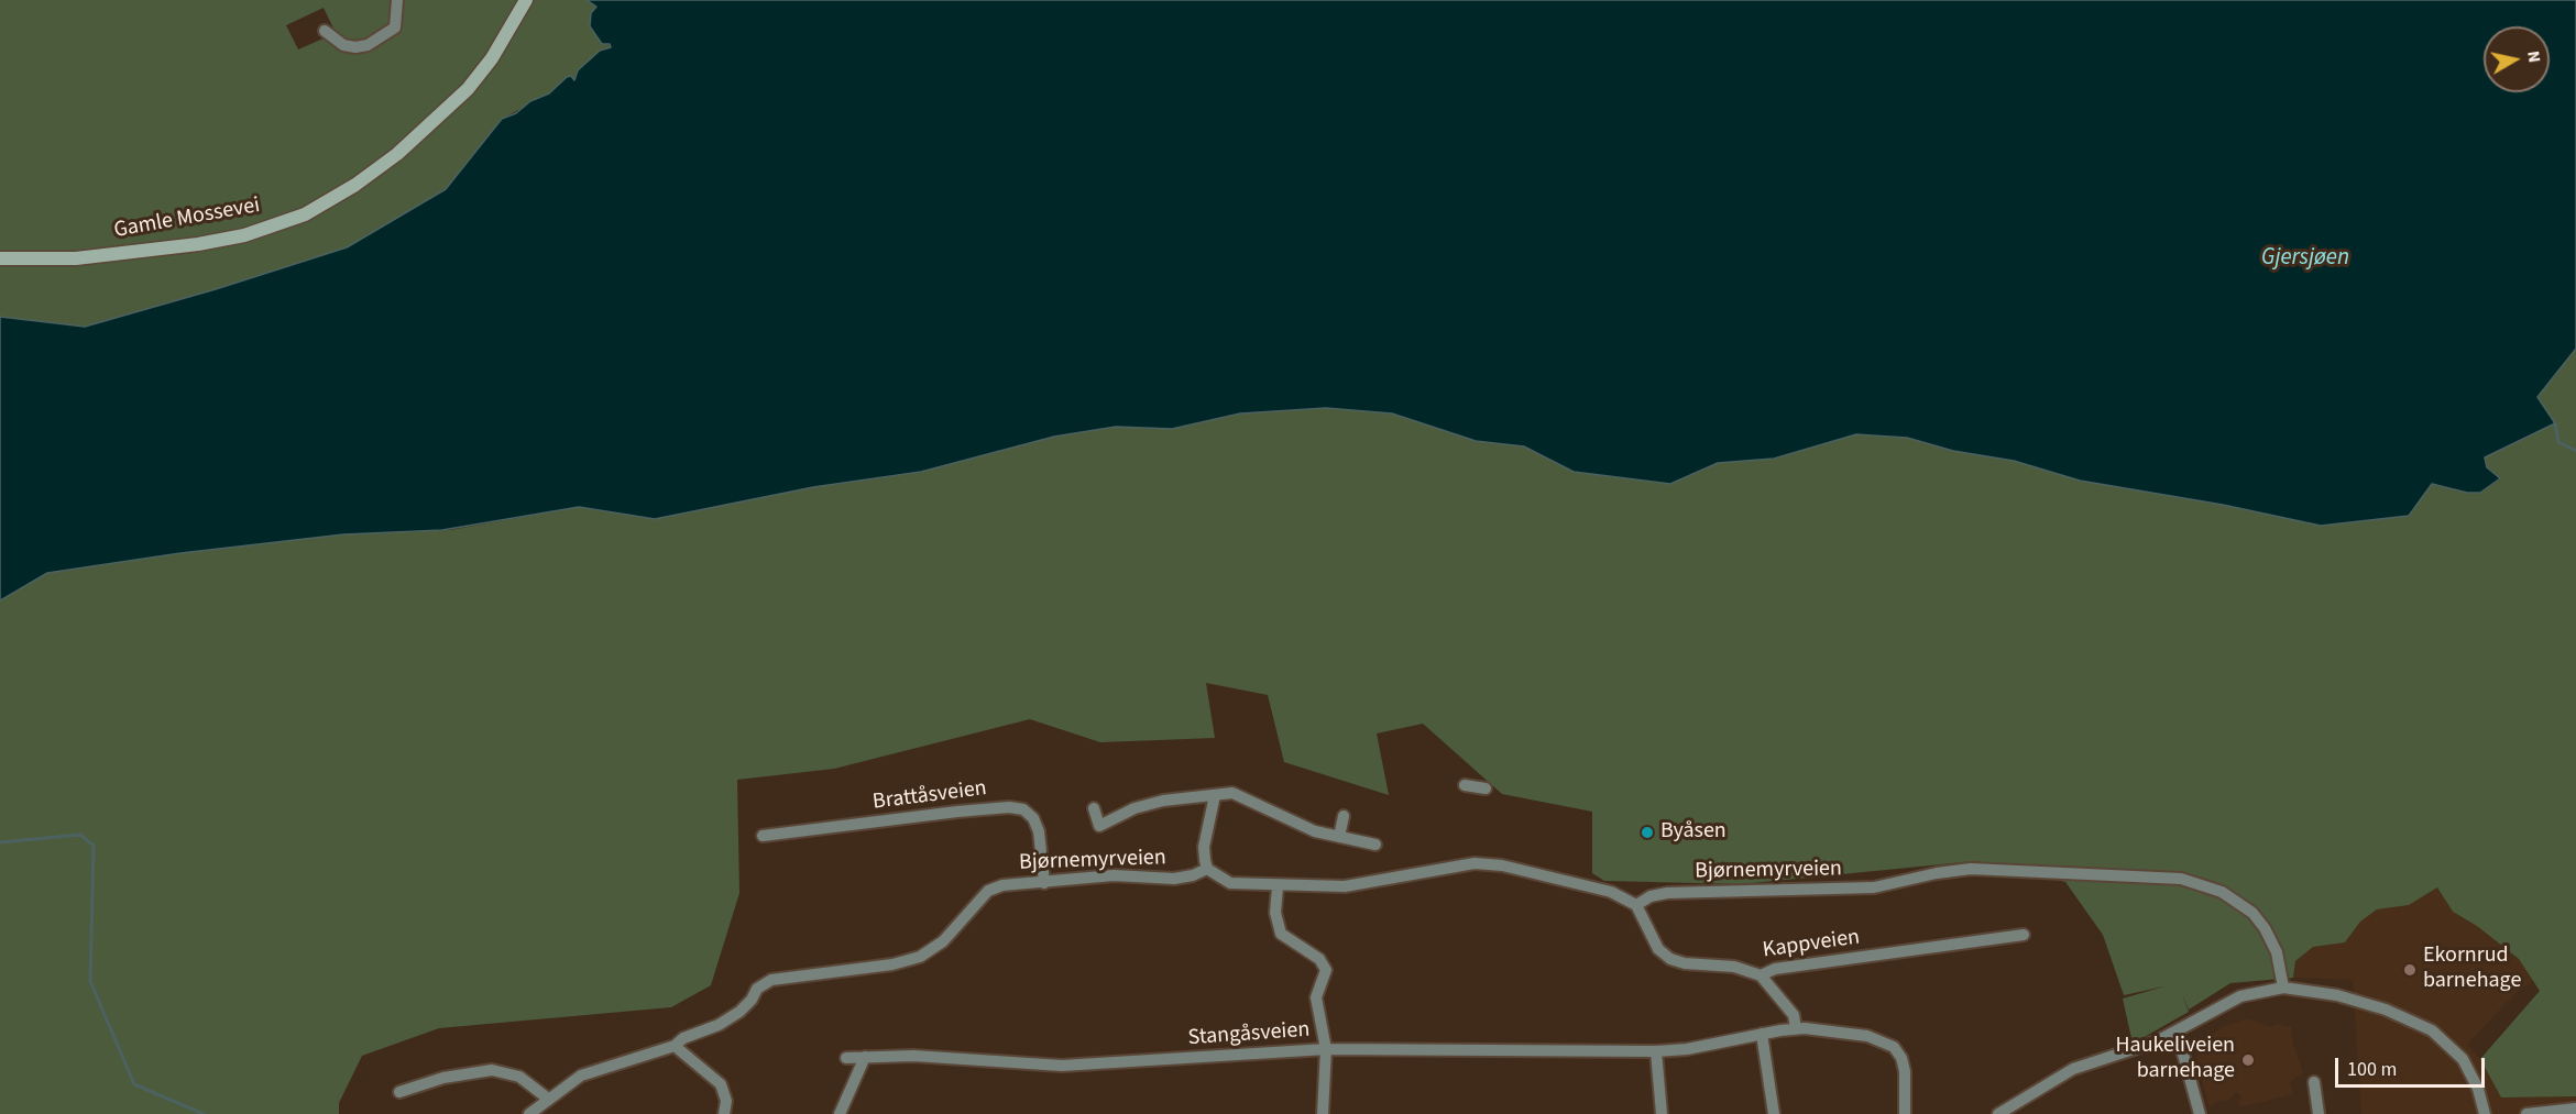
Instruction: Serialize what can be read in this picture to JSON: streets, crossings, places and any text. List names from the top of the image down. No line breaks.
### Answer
{"streets":{"main road":["Gamle Mossevei"],"street":["Brattåsveien","Bjørnemyrveien","Kappveien","Stangåsveien"]},"crossings":[["Brattåsveien","Bjørnemyrveien"],["Bjørnemyrveien","Kappveien"]],"water":["Gjersjøen"],"places":["Byåsen","Ekornrud barnehage","Haukeliveien barnehage"],"scale_bar":"100 m","north":"right"}
